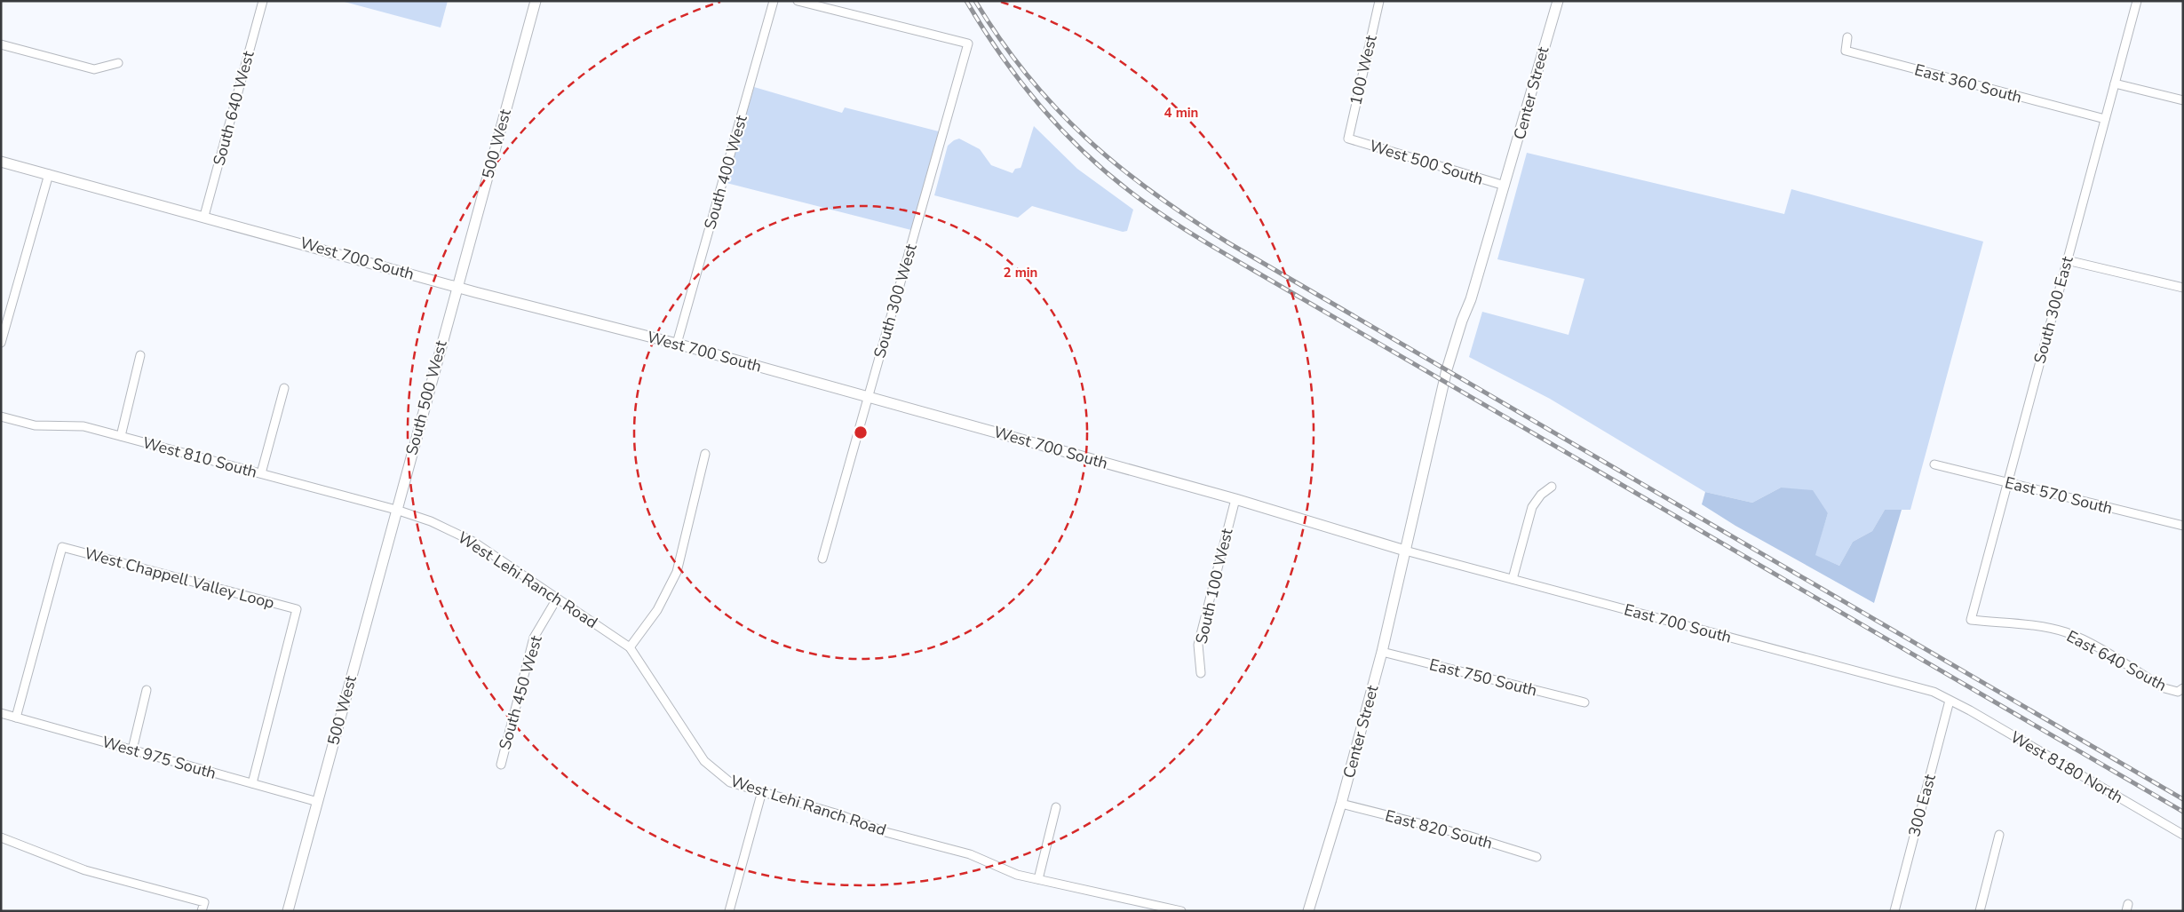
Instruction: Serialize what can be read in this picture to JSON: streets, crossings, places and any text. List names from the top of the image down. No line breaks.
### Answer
{"streets":{"street":["100 West","East 360 South","Center Street","South 640 West","500 West","West 500 South","South 400 West","West 700 South","South 300 West","South 300 East","South 500 West","West 810 South","East 570 South","West Chappell Valley Loop","West Lehi Ranch Road","South 100 West","East 700 South","East 640 South","East 750 South","South 450 West","West 975 South","West 8180 North","300 East","East 820 South"]},"crossings":[["100 West","West 500 South"],["East 360 South","South 300 East"],["Center Street","West 500 South"],["Center Street","West 700 South"],["Center Street","East 700 South"],["Center Street","East 750 South"],["Center Street","East 820 South"],["South 640 West","West 700 South"],["500 West","West 700 South"],["500 West","South 500 West"],["500 West","West 810 South"],["500 West","West Lehi Ranch Road"],["500 West","West 975 South"],["South 400 West","West 700 South"],["West 700 South","South 300 West"],["West 700 South","South 500 West"],["West 700 South","South 100 West"],["West 700 South","East 700 South"],["South 300 East","East 570 South"],["South 300 East","East 640 South"],["South 500 West","West 810 South"],["South 500 West","West Lehi Ranch Road"],["West 810 South","West Lehi Ranch Road"],["West Chappell Valley Loop","West 975 South"],["West Lehi Ranch Road","South 450 West"],["East 700 South","West 8180 North"],["East 700 South","300 East"],["West 8180 North","300 East"]],"rings":["4 min","2 min"]}
